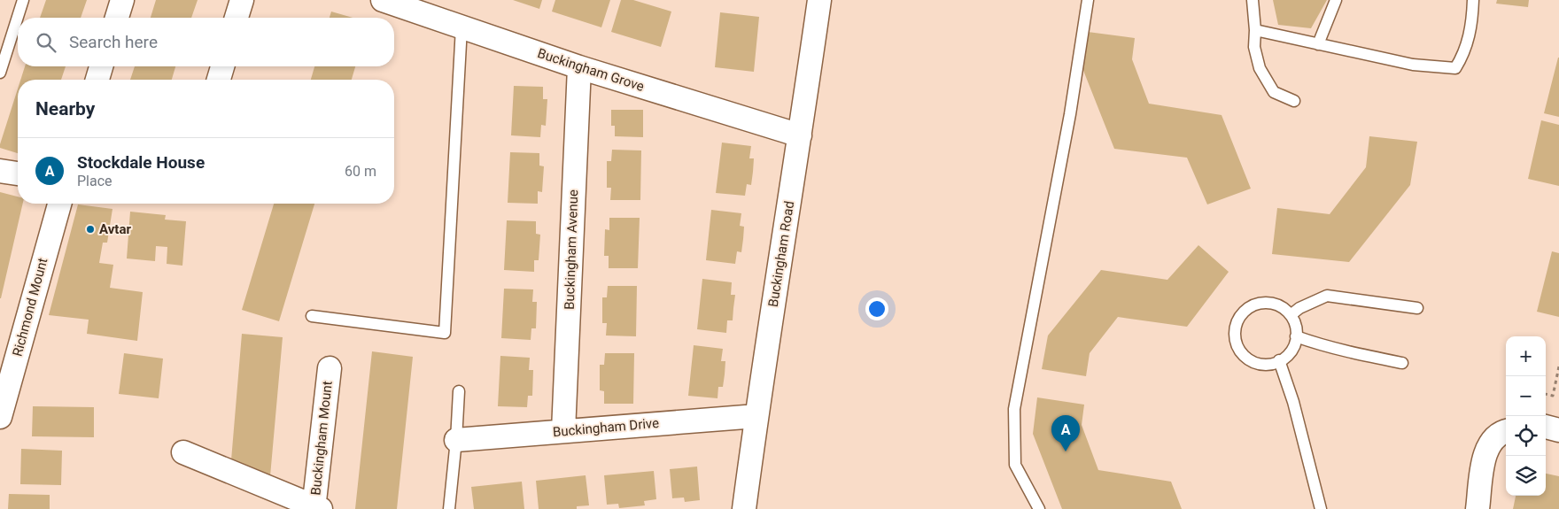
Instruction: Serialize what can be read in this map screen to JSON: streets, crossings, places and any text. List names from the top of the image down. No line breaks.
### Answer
{"streets":{"street":["Buckingham Grove","Buckingham Avenue","Buckingham Road","Richmond Mount","Buckingham Drive","Buckingham Mount"]},"crossings":[["Buckingham Grove","Buckingham Avenue"],["Buckingham Grove","Buckingham Road"],["Buckingham Avenue","Buckingham Drive"],["Buckingham Road","Buckingham Drive"]],"places":["Avtar"],"page":{"search":"Search here","heading":"Nearby","list":[{"mark":"A","name":"Stockdale House","note":"Place","value":"60 m"}],"map_buttons":["+","−"],"pins":"A"}}
